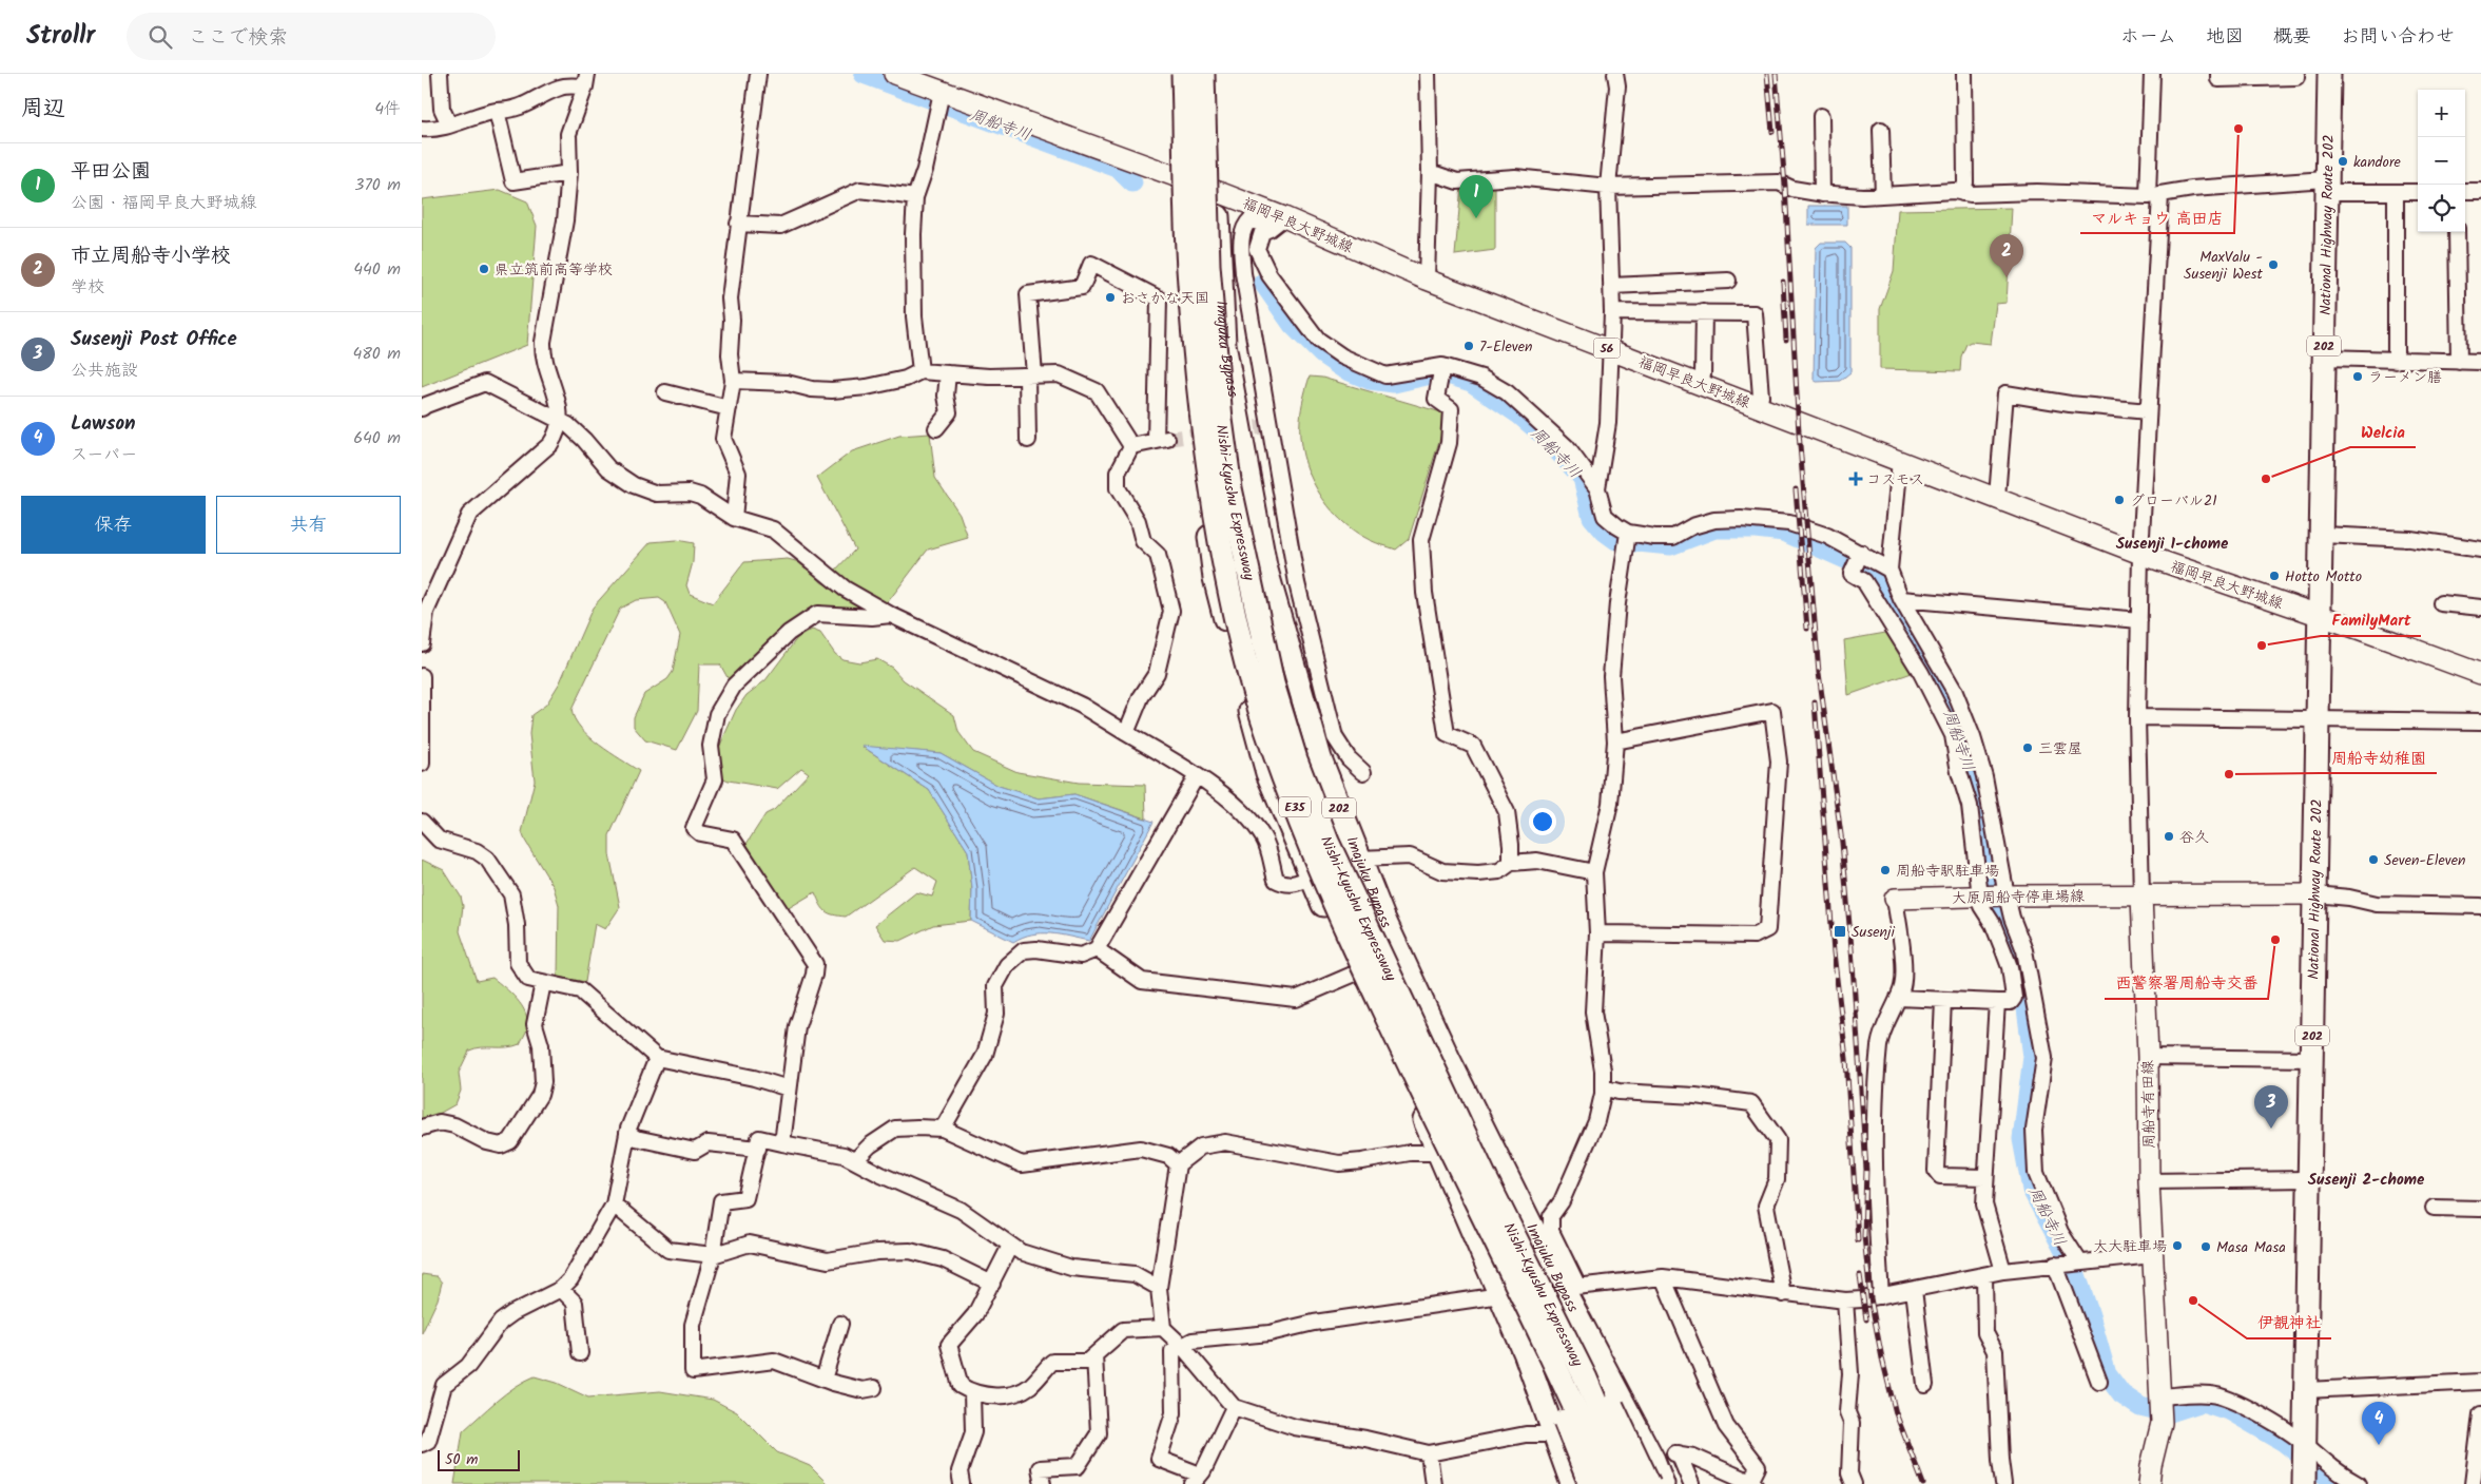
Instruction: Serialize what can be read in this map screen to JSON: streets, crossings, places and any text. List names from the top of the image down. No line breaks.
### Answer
{"streets":{"highway":["National Highway Route 202","202","Imajuku Bypass","Nishi-Kyushu Expressway","E35"],"main road":["福岡早良大野城線","56","大原周船寺停車場線","周船寺有田線"]},"crossings":[["福岡早良大野城線","National Highway Route 202"],["福岡早良大野城線","Imajuku Bypass"],["大原周船寺停車場線","周船寺有田線"]],"districts":["Susenji 1-chome","Susenji 2-chome"],"water":["周船寺川"],"places":{"other":["マルキョウ 高田店","kandore","MaxValu - Susenji West","県立筑前高等学校","おさかな天国","7-Eleven","ラーメン膳","Welcia","グローバル21","Hotto Motto","FamilyMart","三雲屋","周船寺幼稚園","谷久","Seven-Eleven","周船寺駅駐車場","西警察署周船寺交番","大大駐車場","Masa Masa","伊覩神社"],"health":["コスモス"],"transit":["Susenji"]},"scale_bar":"50 m","page":{"header":"Strollr","search":"ここで検索","nav":["ホーム","地図","概要","お問い合わせ"],"heading":["周辺","4件"],"map_buttons":["+","−"],"list":[{"mark":"1","name":"平田公園","note":"公園 · 福岡早良大野城線","value":"370 m"},{"mark":"2","name":"市立周船寺小学校","note":"学校","value":"440 m"},{"mark":"3","name":"Susenji Post Office","note":"公共施設","value":"480 m"},{"mark":"4","name":"Lawson","note":"スーパー","value":"640 m"}],"pins":["1","2","3","4"],"buttons":["保存","共有"],"scale":"50 m"}}
